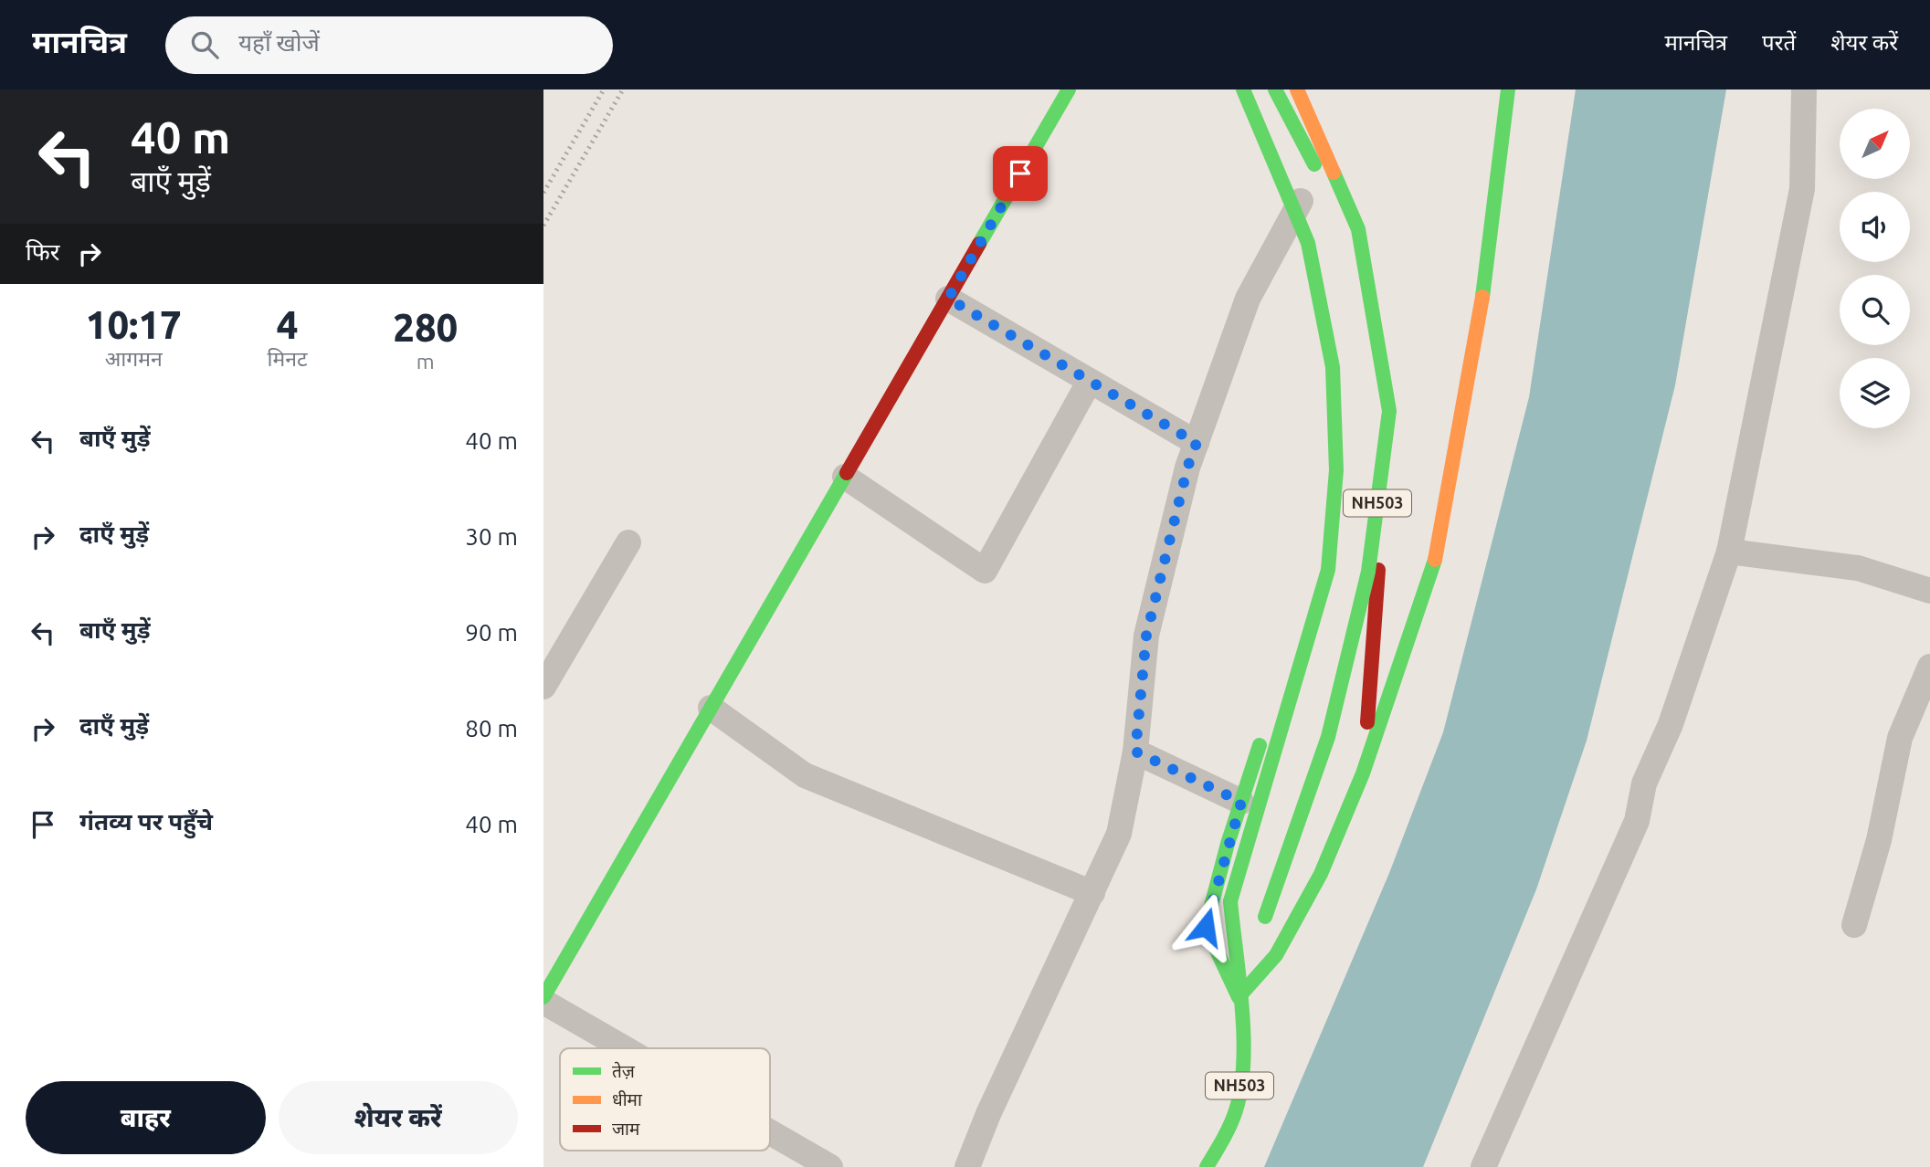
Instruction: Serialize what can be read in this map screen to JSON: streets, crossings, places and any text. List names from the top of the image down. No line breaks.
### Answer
{"streets":{"main road":["NH503"]},"legend":["तेज़","धीमा","जाम"],"north":"top right","page":{"header":"मानचित्र","search":"यहाँ खोजें","nav":["मानचित्र","परतें","शेयर करें"],"turn":["40 m","बाएँ मुड़ें"],"then":"फिर","eta":["10:17","आगमन","4","मिनट","280","m"],"list":[{"name":"बाएँ मुड़ें","value":"40 m"},{"name":"दाएँ मुड़ें","value":"30 m"},{"name":"बाएँ मुड़ें","value":"90 m"},{"name":"दाएँ मुड़ें","value":"80 m"},{"name":"गंतव्य पर पहुँचे","value":"40 m"}],"buttons":["बाहर","शेयर करें"]}}
